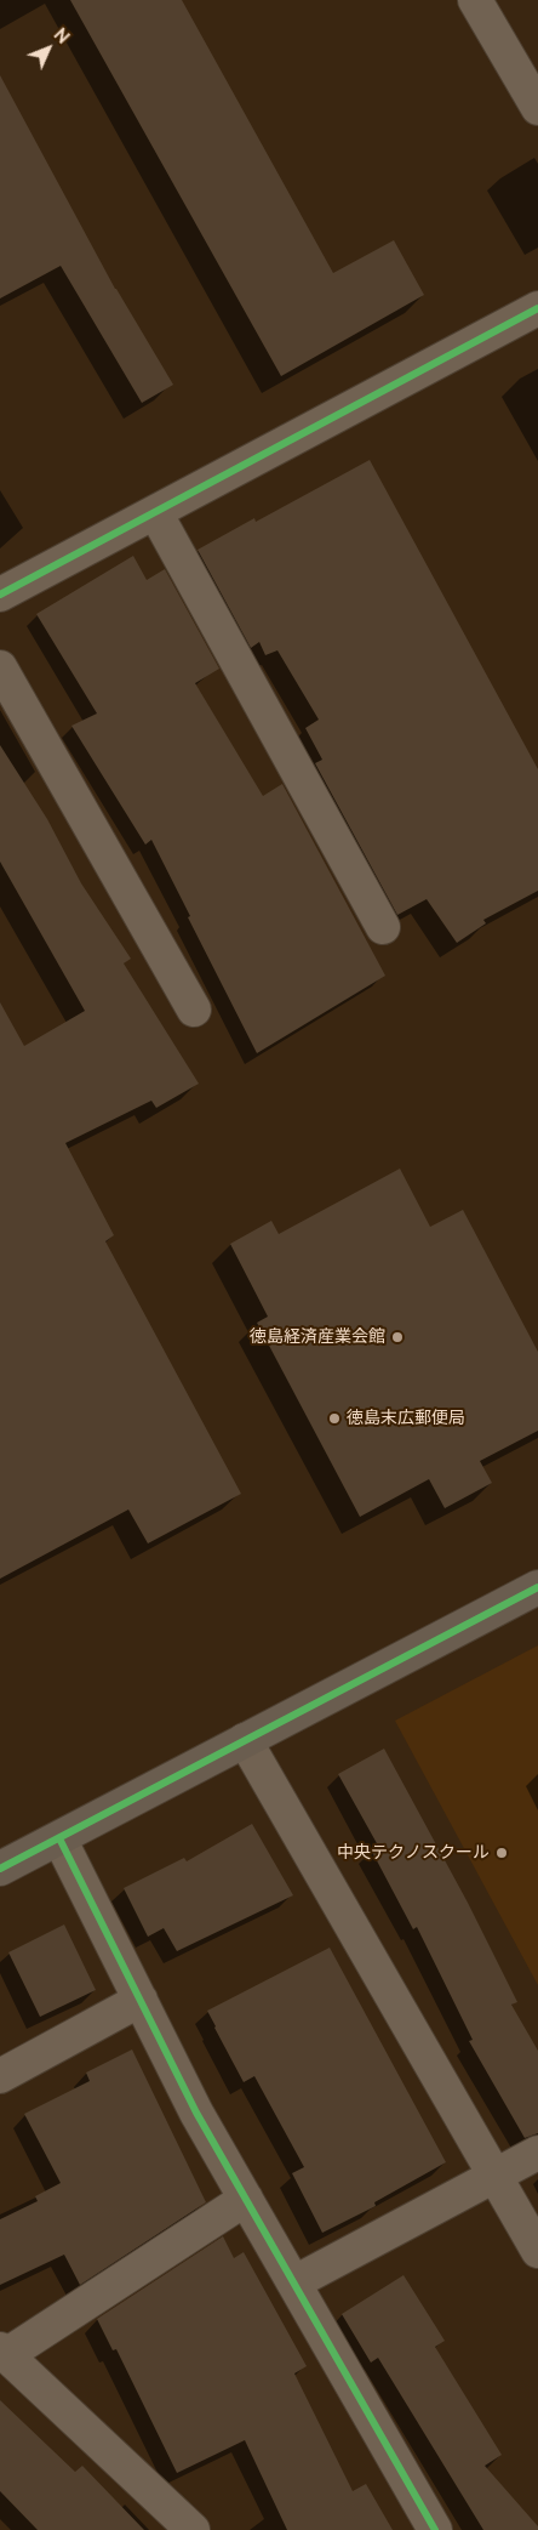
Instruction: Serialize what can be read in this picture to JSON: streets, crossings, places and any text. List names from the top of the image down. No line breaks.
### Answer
{"places":["徳島経済産業会館","徳島末広郵便局","中央テクノスクール"],"north":"top right"}
